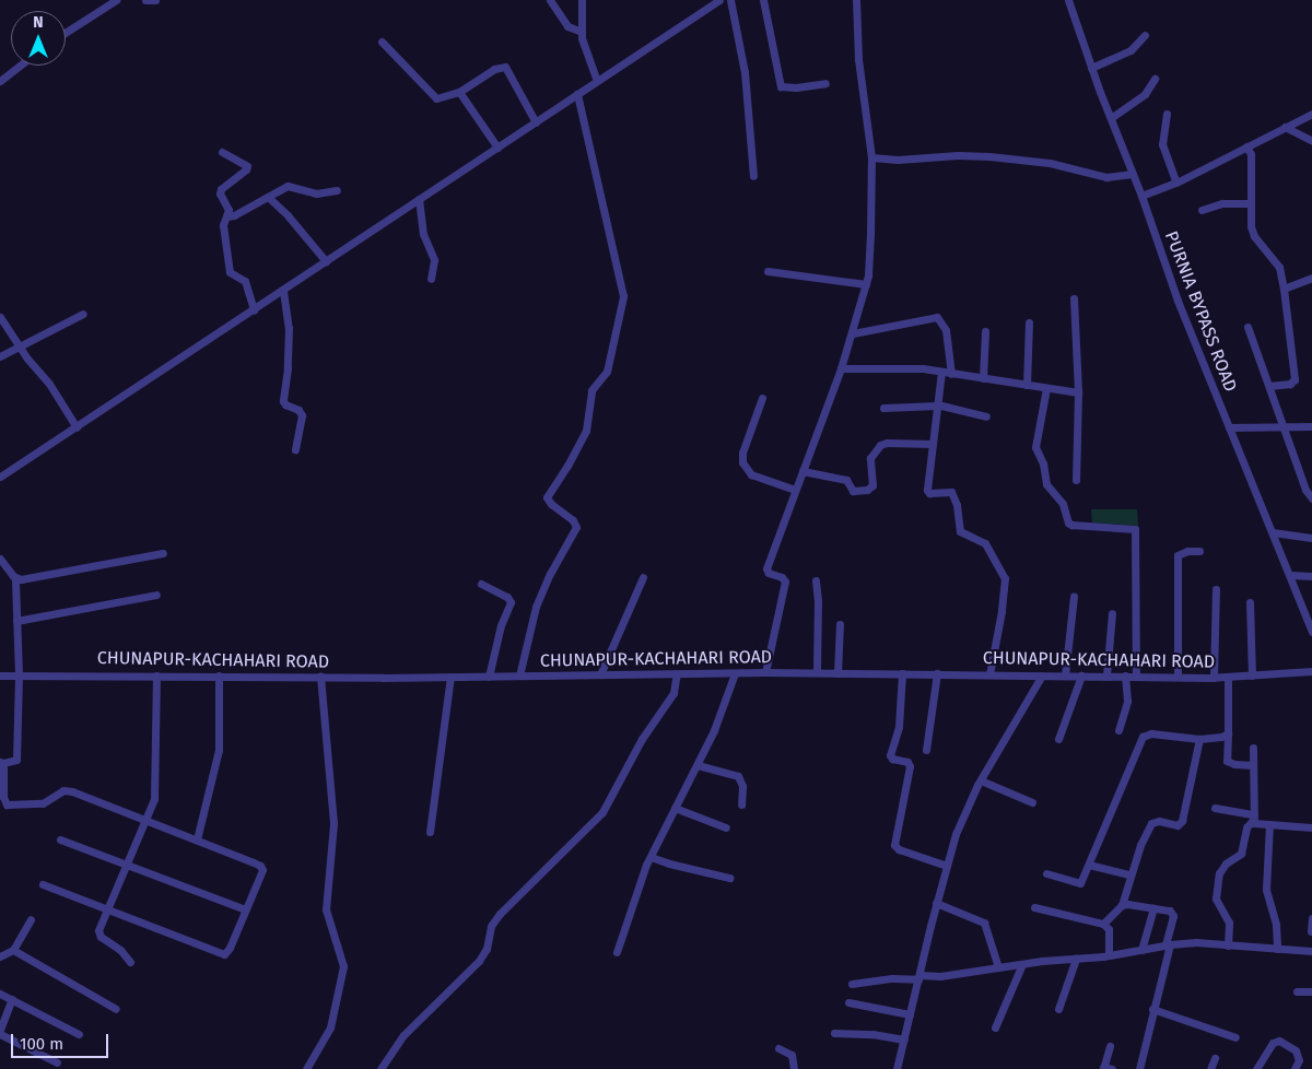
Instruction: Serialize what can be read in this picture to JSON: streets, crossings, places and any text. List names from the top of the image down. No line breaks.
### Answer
{"streets":{"street":["PURNIA BYPASS ROAD","CHUNAPUR-KACHAHARI ROAD"]},"scale_bar":"100 m","north":"top"}
